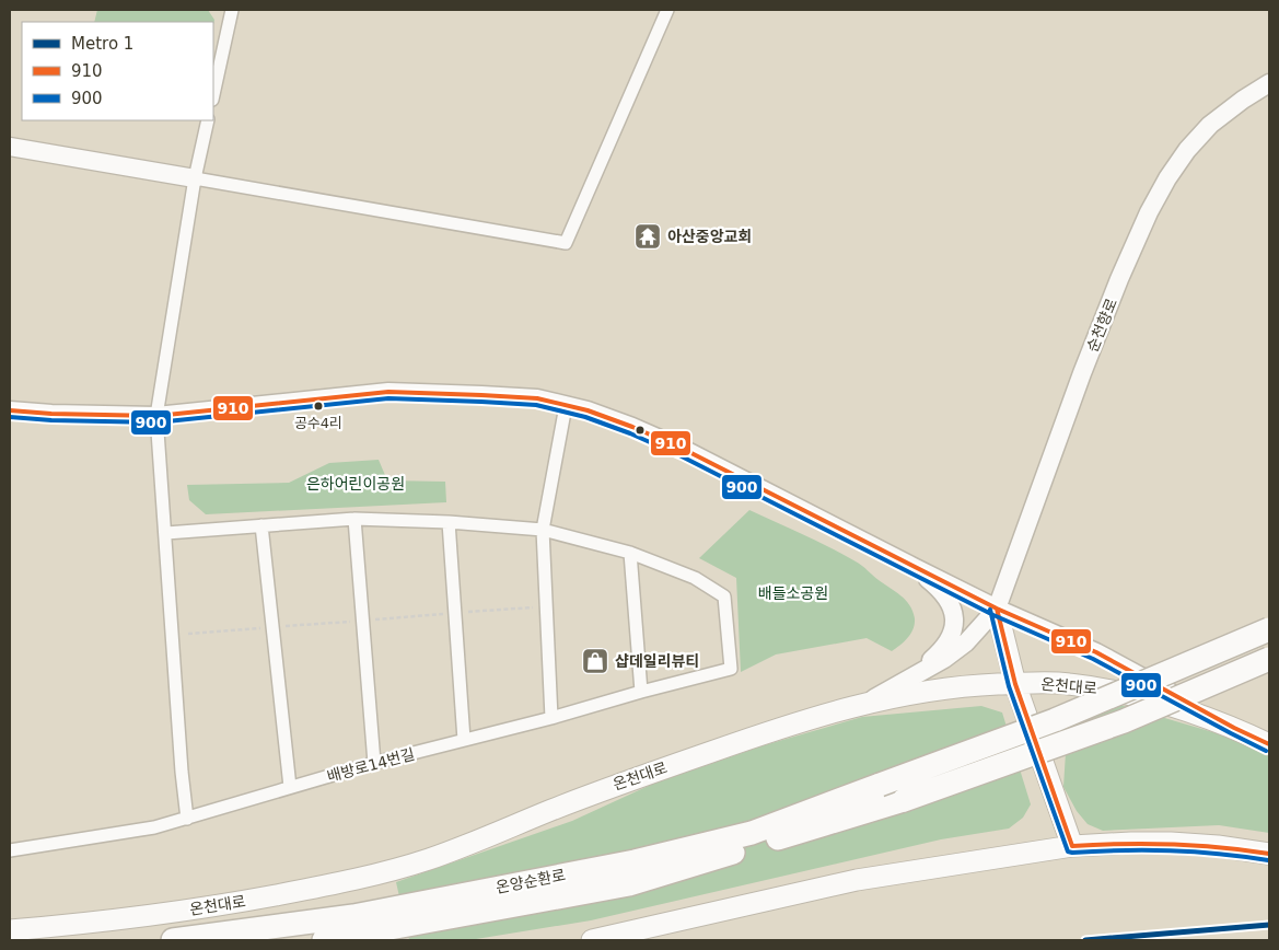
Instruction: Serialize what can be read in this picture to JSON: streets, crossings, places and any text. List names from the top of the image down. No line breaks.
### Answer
{"streets":{"highway":["온양순환로"],"main road":["온천대로"],"street":["순천향로","배방로14번길"]},"parks":["은하어린이공원","배들소공원"],"places":{"temple":["아산중앙교회"],"other":["공수4리"],"shop":["샵데일리뷰티"]},"lines":["transit line 910","transit line 900","metro line 1"],"legend":["Metro 1","910","900"]}
